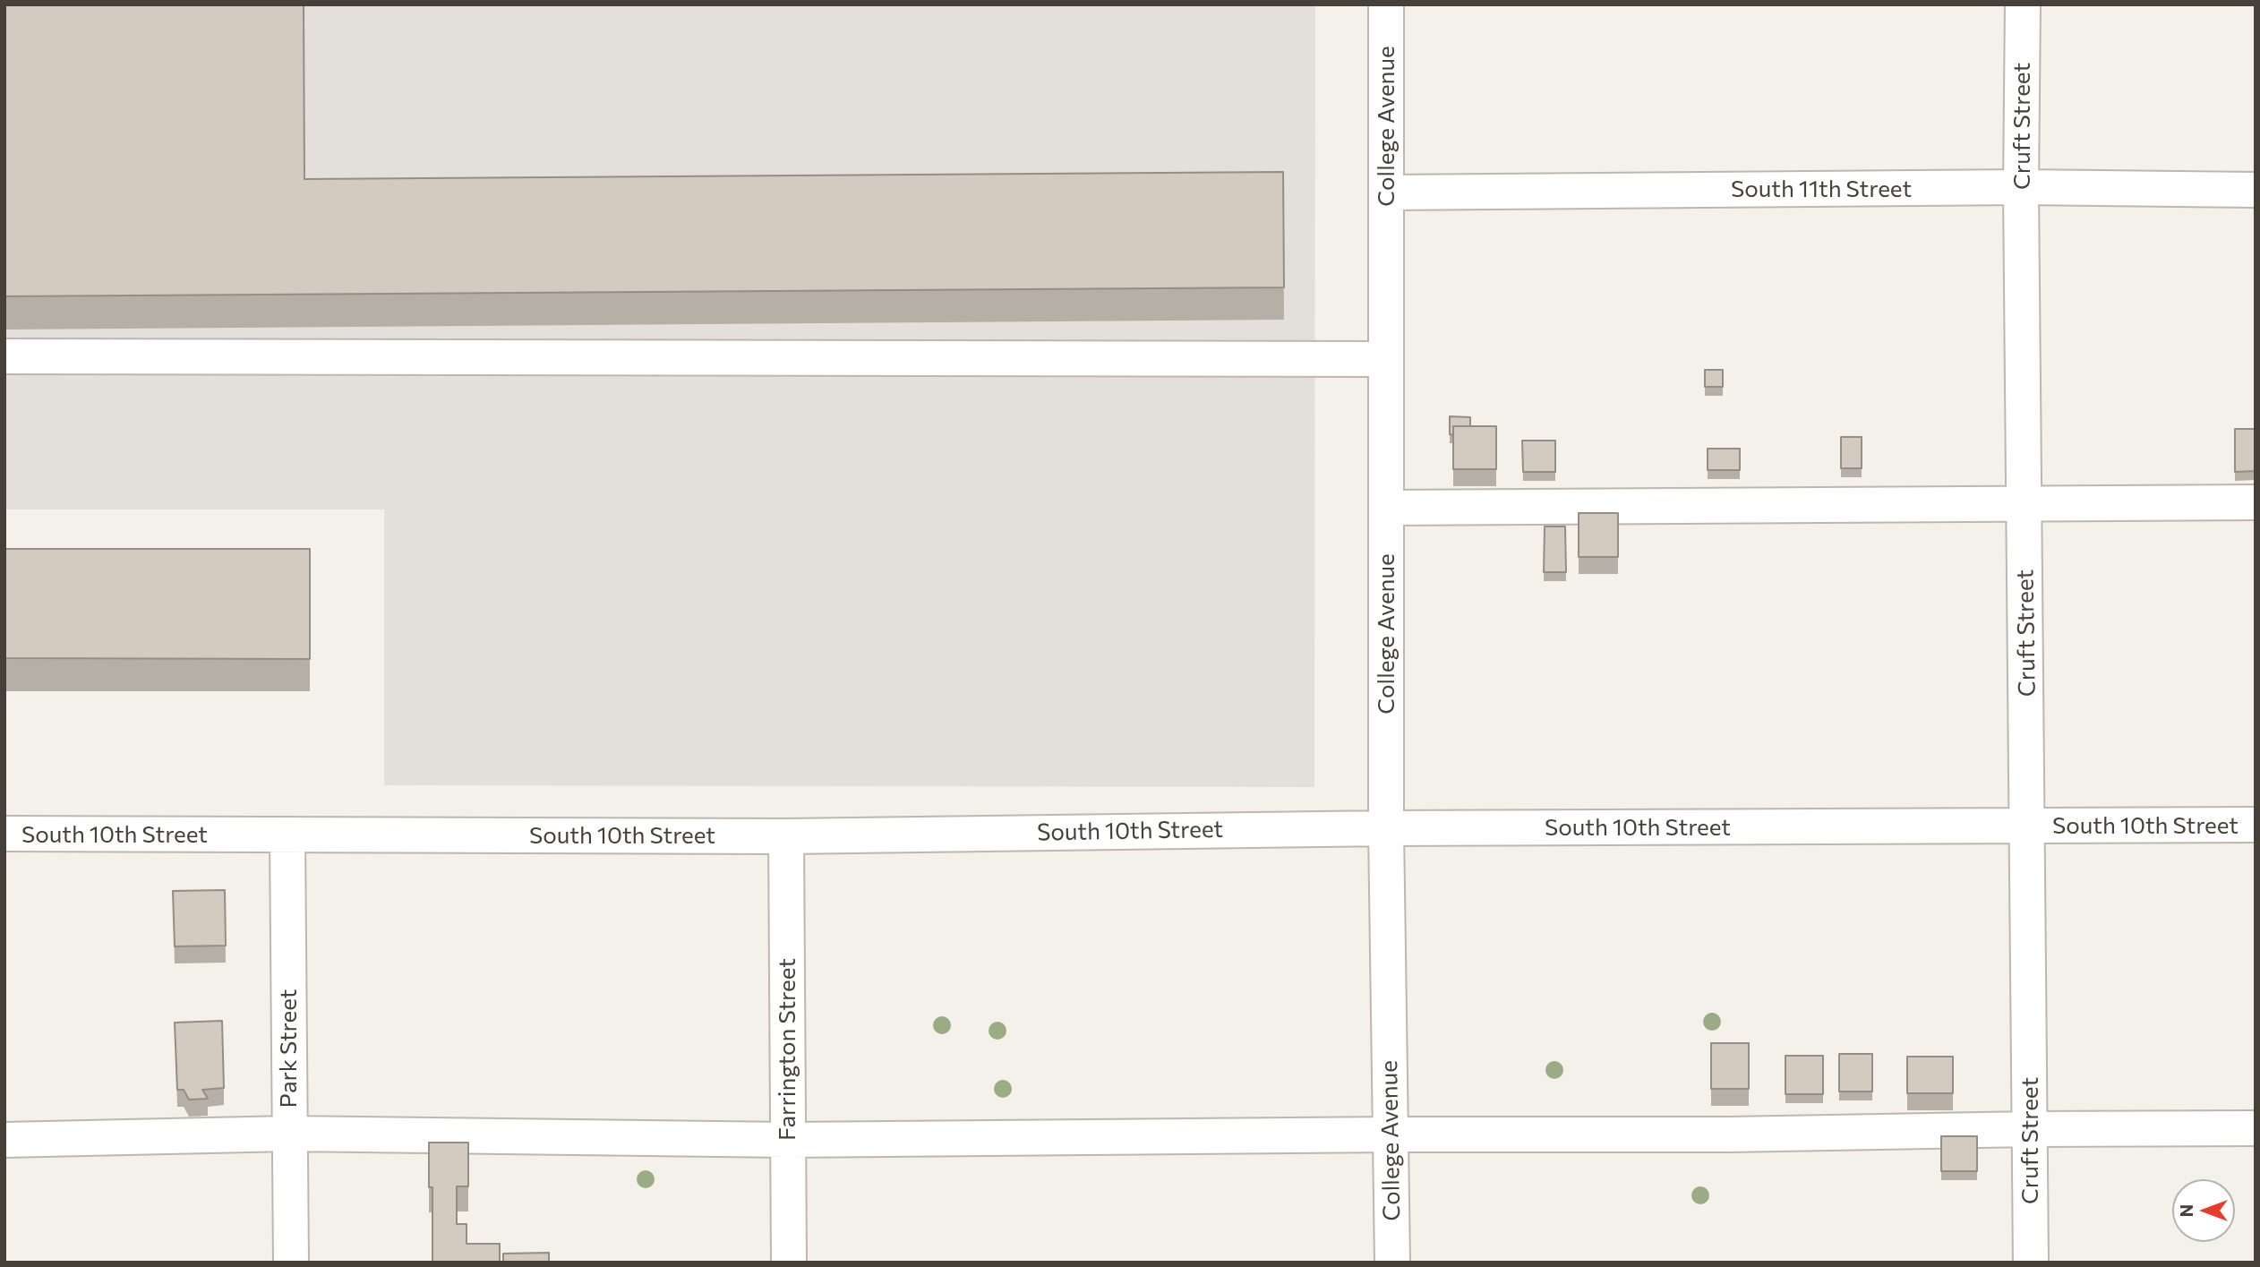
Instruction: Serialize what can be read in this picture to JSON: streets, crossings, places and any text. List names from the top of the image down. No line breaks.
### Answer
{"streets":{"street":["College Avenue","Cruft Street","South 11th Street","South 10th Street","Park Street","Farrington Street"]},"crossings":[["College Avenue","South 11th Street"],["College Avenue","South 10th Street"],["Cruft Street","South 11th Street"],["Cruft Street","South 10th Street"],["South 10th Street","Park Street"],["South 10th Street","Farrington Street"]],"north":"left"}
